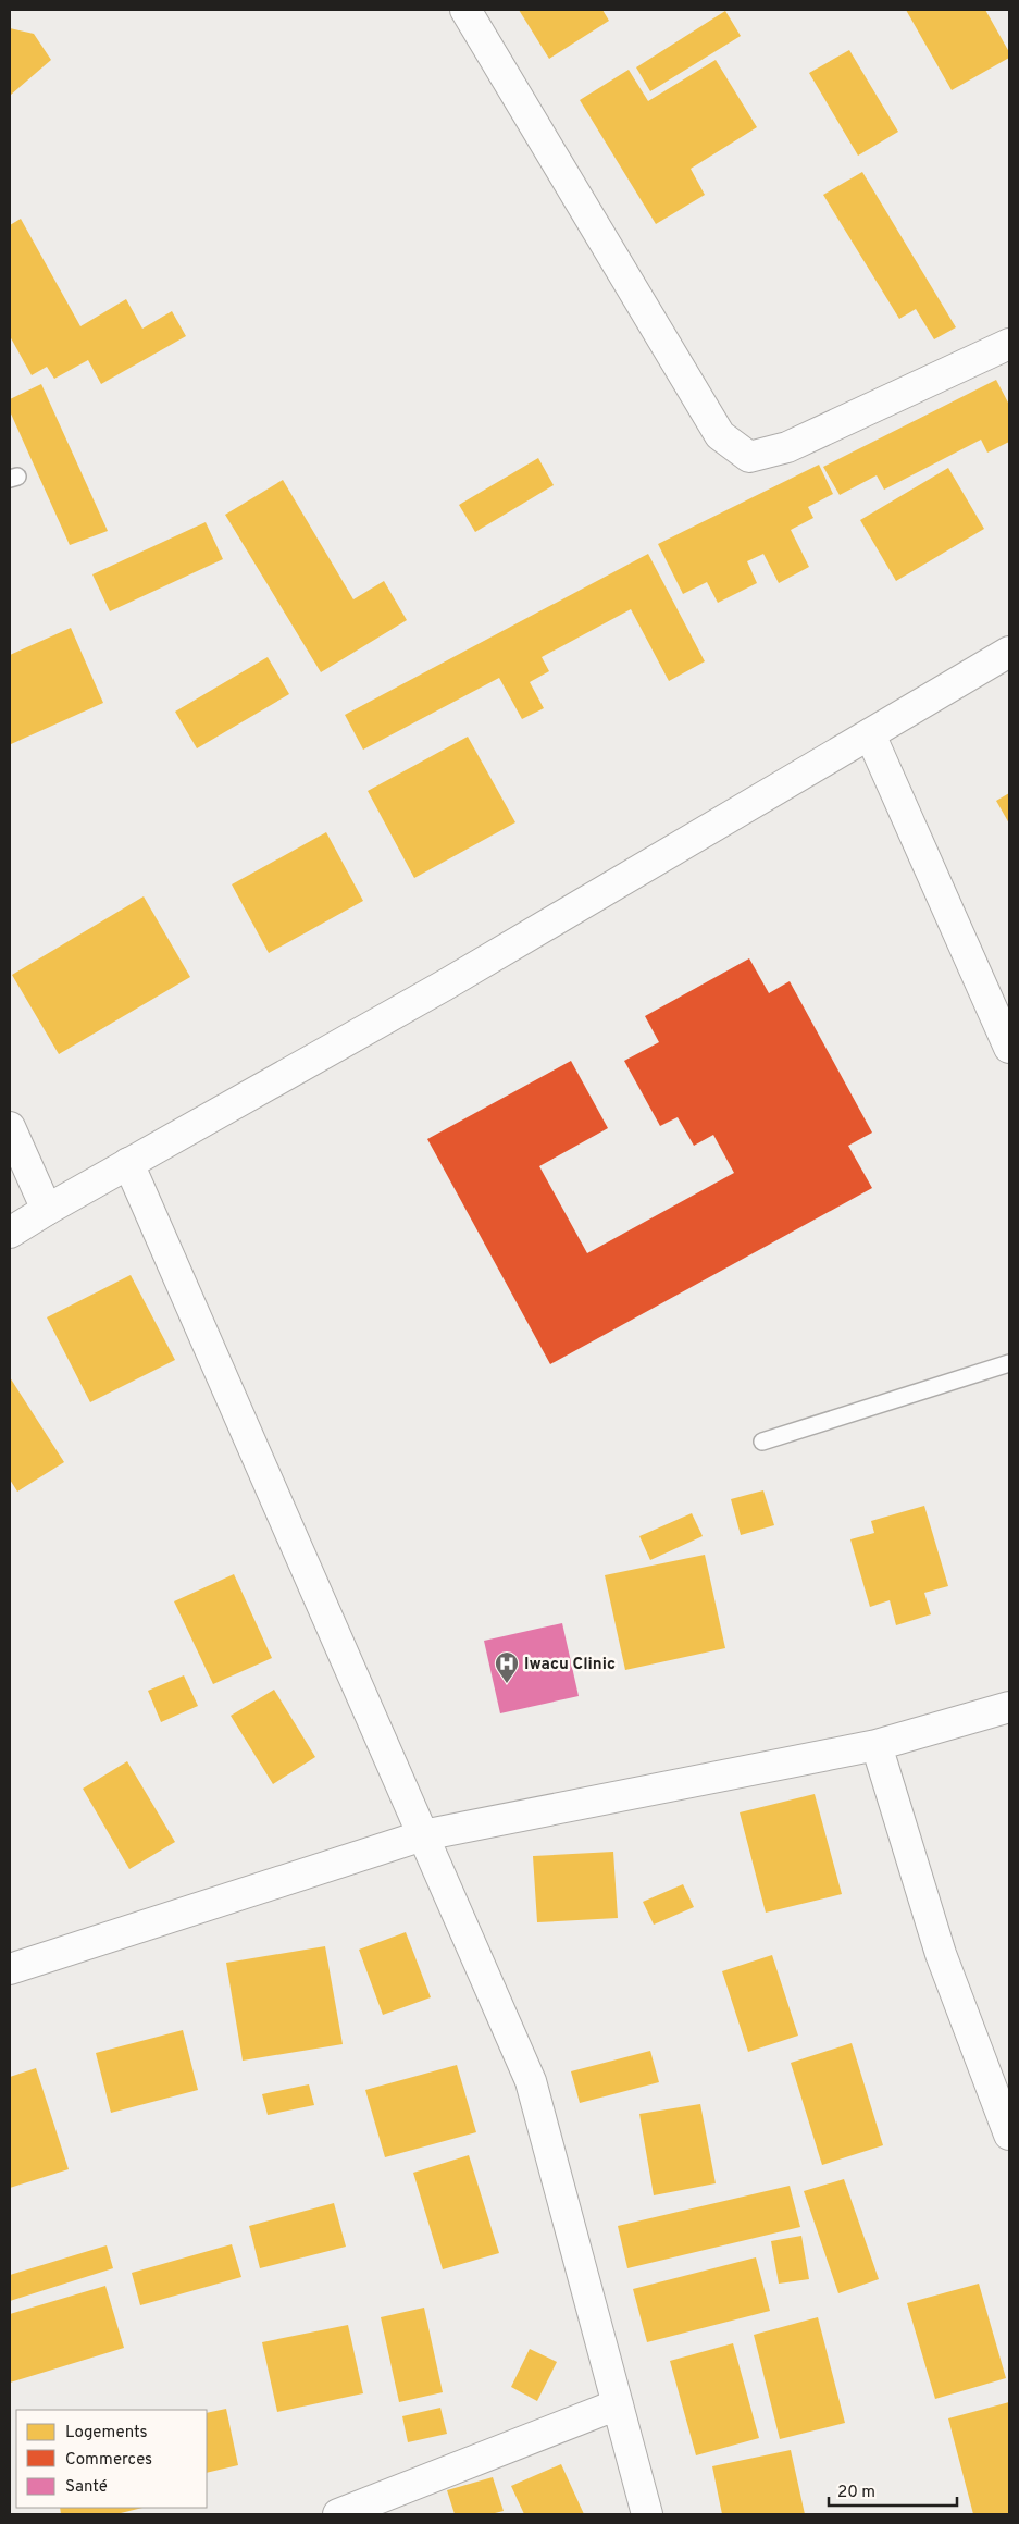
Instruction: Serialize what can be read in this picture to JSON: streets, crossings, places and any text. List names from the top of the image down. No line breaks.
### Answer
{"places":{"hospital":["Iwacu Clinic"]},"legend":["Logements","Commerces","Santé"],"scale_bar":"20 m"}
